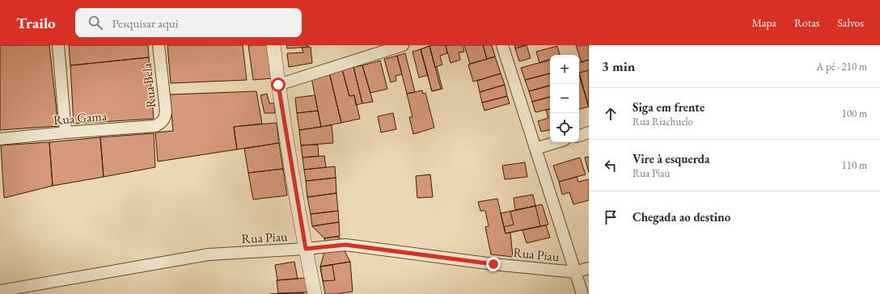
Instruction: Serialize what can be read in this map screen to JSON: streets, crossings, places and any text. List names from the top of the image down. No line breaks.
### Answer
{"streets":{"street":["Rua Bela","Rua Gama","Rua Piau"]},"crossings":[["Rua Bela","Rua Gama"]],"page":{"header":"Trailo","search":"Pesquisar aqui","nav":["Mapa","Rotas","Salvos"],"heading":["3 min","A pé · 210 m"],"map_buttons":["+","−"],"list":[["Siga em frente","Rua Riachuelo","100 m"],["Vire à esquerda","Rua Piau","110 m"],"Chegada ao destino"]}}
